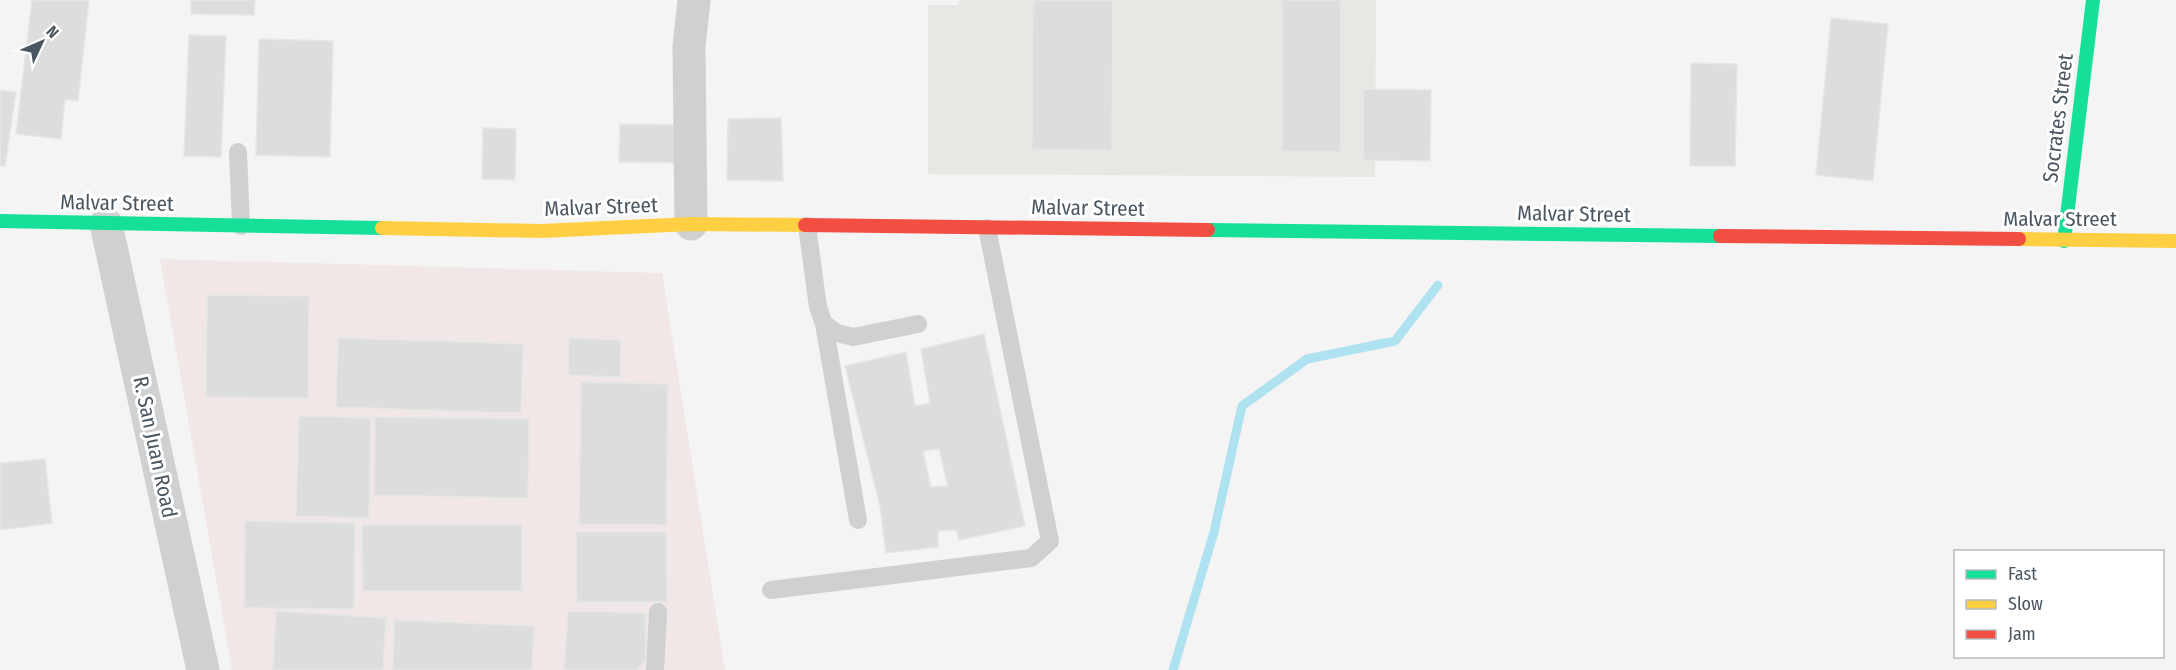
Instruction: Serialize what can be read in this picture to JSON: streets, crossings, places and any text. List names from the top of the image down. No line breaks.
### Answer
{"streets":{"main road":["Socrates Street","Malvar Street"],"street":["R. San Juan Road"]},"crossings":[["Socrates Street","Malvar Street"],["Malvar Street","R. San Juan Road"]],"legend":["Fast","Slow","Jam"],"north":"top right"}
